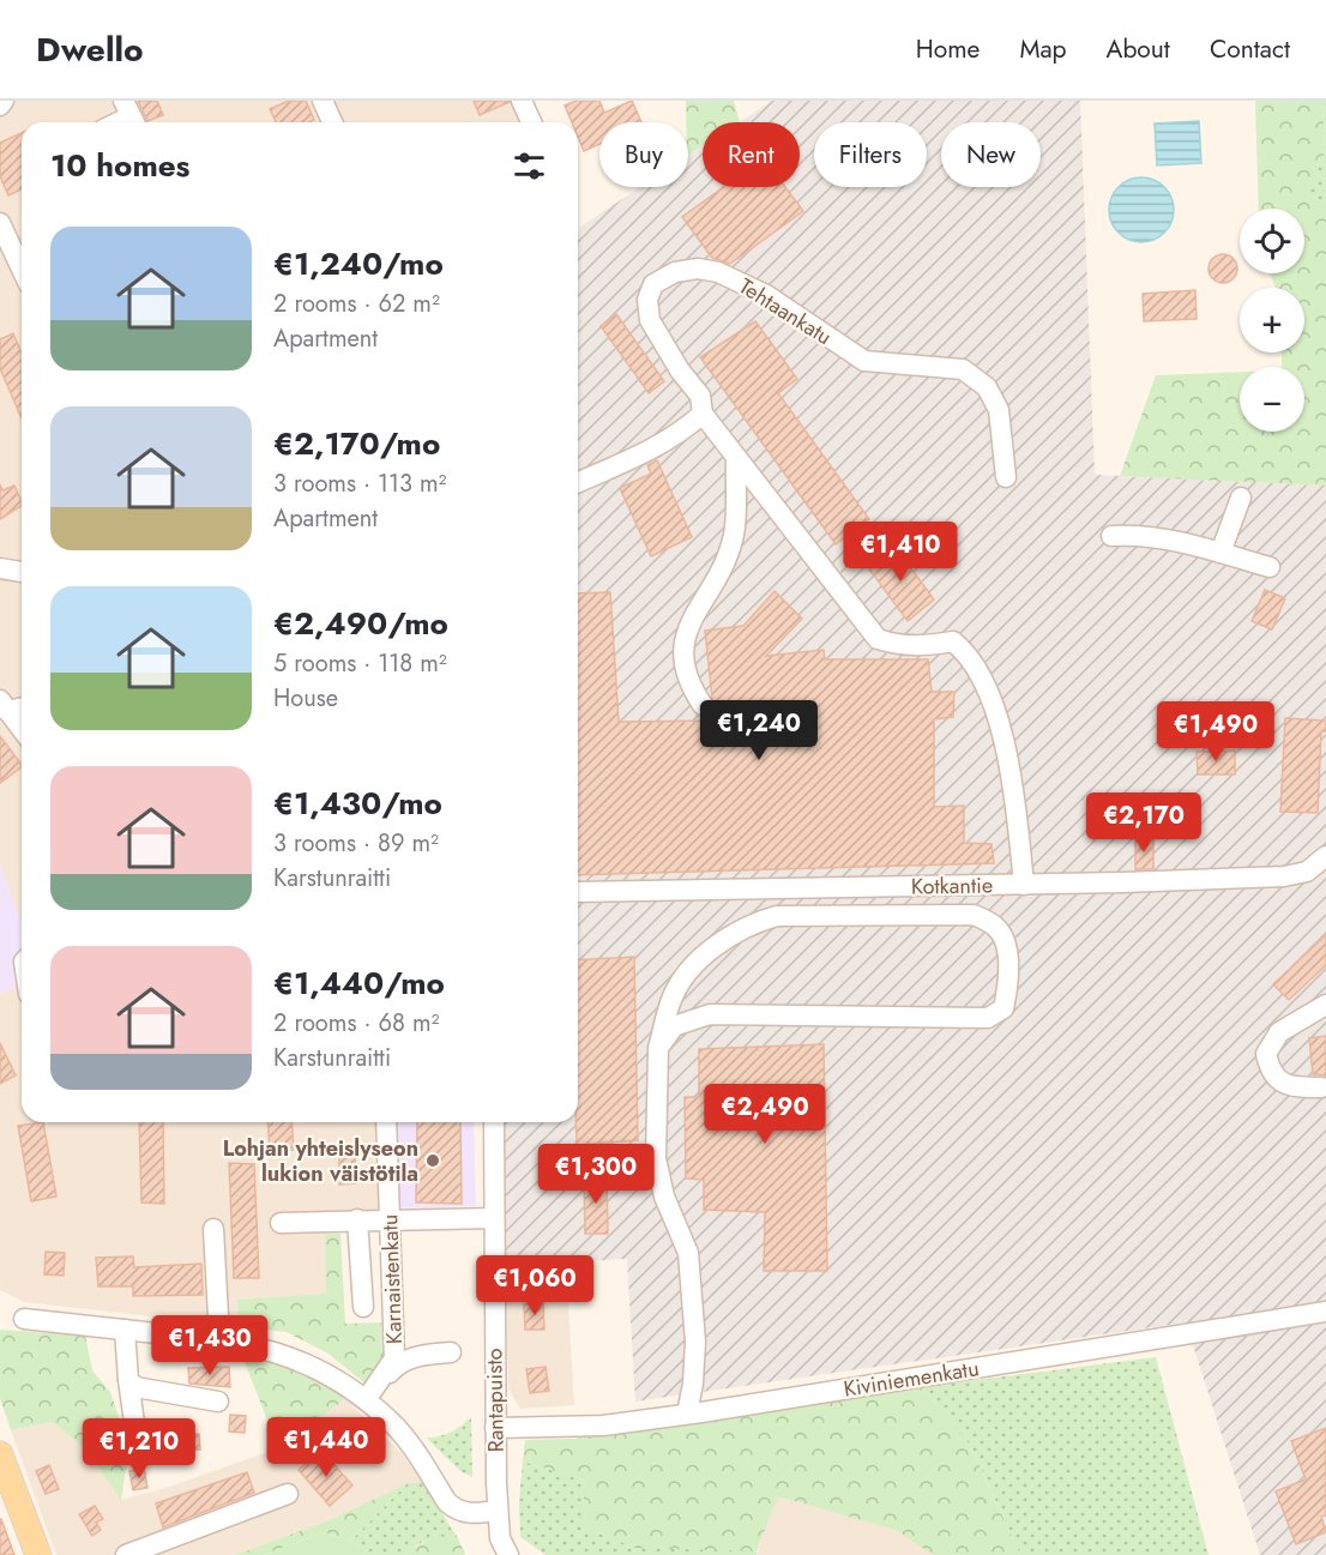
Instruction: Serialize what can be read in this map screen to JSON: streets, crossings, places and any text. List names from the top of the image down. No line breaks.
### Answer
{"streets":{"street":["Tehtaankatu","Kotkantie","Karnaistenkatu","Kiviniemenkatu","Rantapuisto"]},"crossings":[["Tehtaankatu","Kotkantie"],["Kiviniemenkatu","Rantapuisto"]],"places":["Lohjan yhteislyseon lukion väistötila"],"page":{"header":"Dwello","nav":["Home","Map","About","Contact"],"chip":["Buy","Rent","Filters","New"],"heading":"10 homes","map_buttons":["+","−"],"list":[{"name":"€1,240/mo","note":"2 rooms · 62 m² · Apartment"},{"name":"€2,170/mo","note":"3 rooms · 113 m² · Apartment"},{"name":"€2,490/mo","note":"5 rooms · 118 m² · House"},{"name":"€1,430/mo","note":"3 rooms · 89 m² · Karstunraitti"},{"name":"€1,440/mo","note":"2 rooms · 68 m² · Karstunraitti"}],"price":["€1,410","€1,240","€1,490","€2,170","€2,490","€1,300","€1,060","€1,430","€1,440","€1,210"]}}
